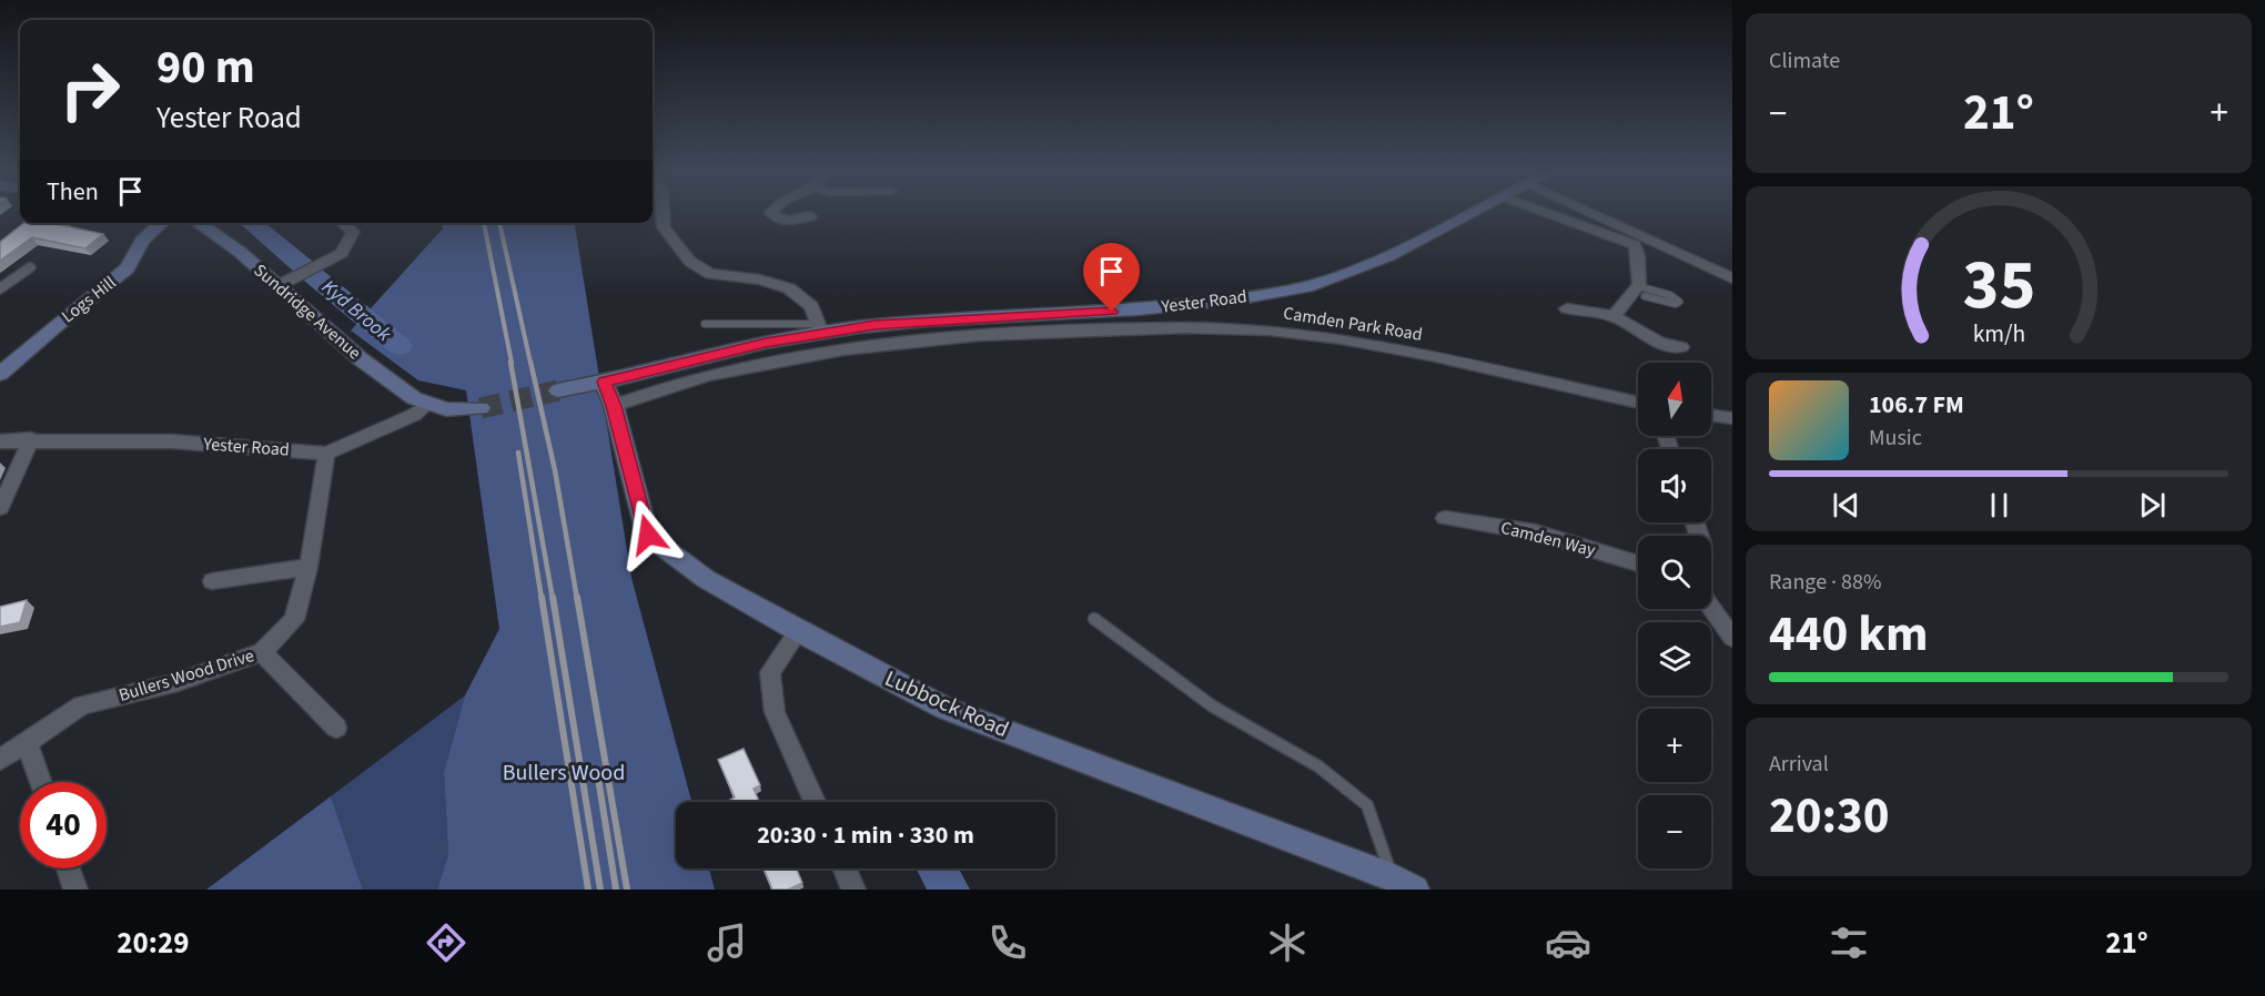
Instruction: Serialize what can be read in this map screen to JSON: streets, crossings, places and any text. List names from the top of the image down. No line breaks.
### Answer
{"streets":{"street":["Logs Hill","Yester Road","Sundridge Avenue","Camden Park Road","Camden Way","Bullers Wood Drive","Lubbock Road"]},"crossings":[["Yester Road","Sundridge Avenue"],["Yester Road","Bullers Wood Drive"],["Yester Road","Lubbock Road"],["Camden Park Road","Lubbock Road"]],"water":["Kyd Brook"],"parks":["Bullers Wood"],"north":"top","page":{"tile":["Climate",["Range · 88%","440 km"],["Arrival","20:30"]],"turn":["90 m","Yester Road"],"heat":["−","21°","+"],"then":"Then","map_buttons":["+","−"],"song":["106.7 FM","Music"],"limit":"40","trip":"20:30 · 1 min · 330 m","tabs":["20:29","21°"],"gauge":["35","km/h"]}}
